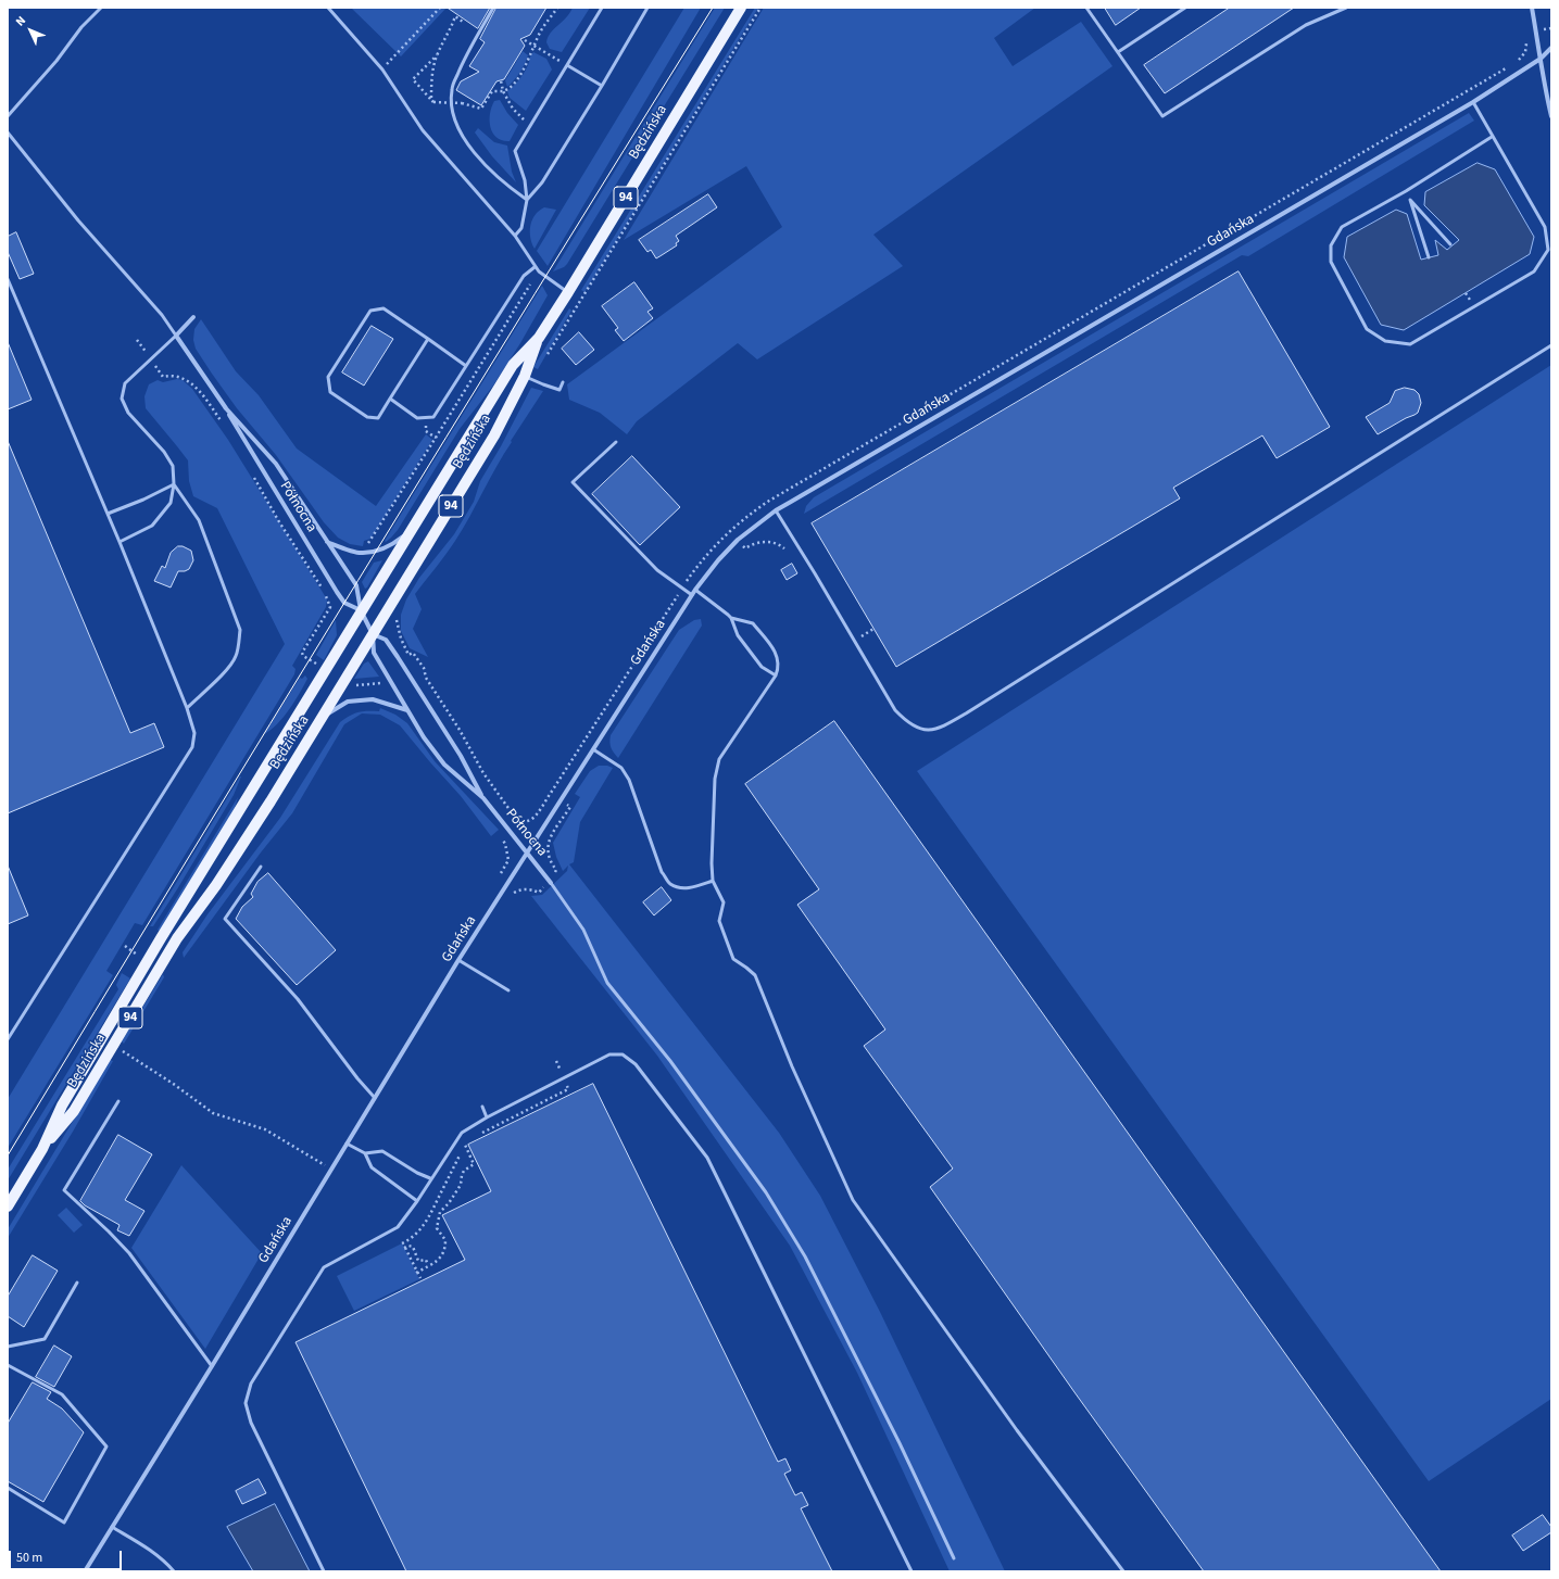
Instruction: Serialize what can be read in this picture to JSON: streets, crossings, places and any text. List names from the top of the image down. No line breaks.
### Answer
{"streets":{"main road":["Będzińska","94"],"street":["Gdańska","Północna"]},"crossings":[["Będzińska","Północna"],["Gdańska","Północna"]],"scale_bar":"50 m","north":"top left"}
